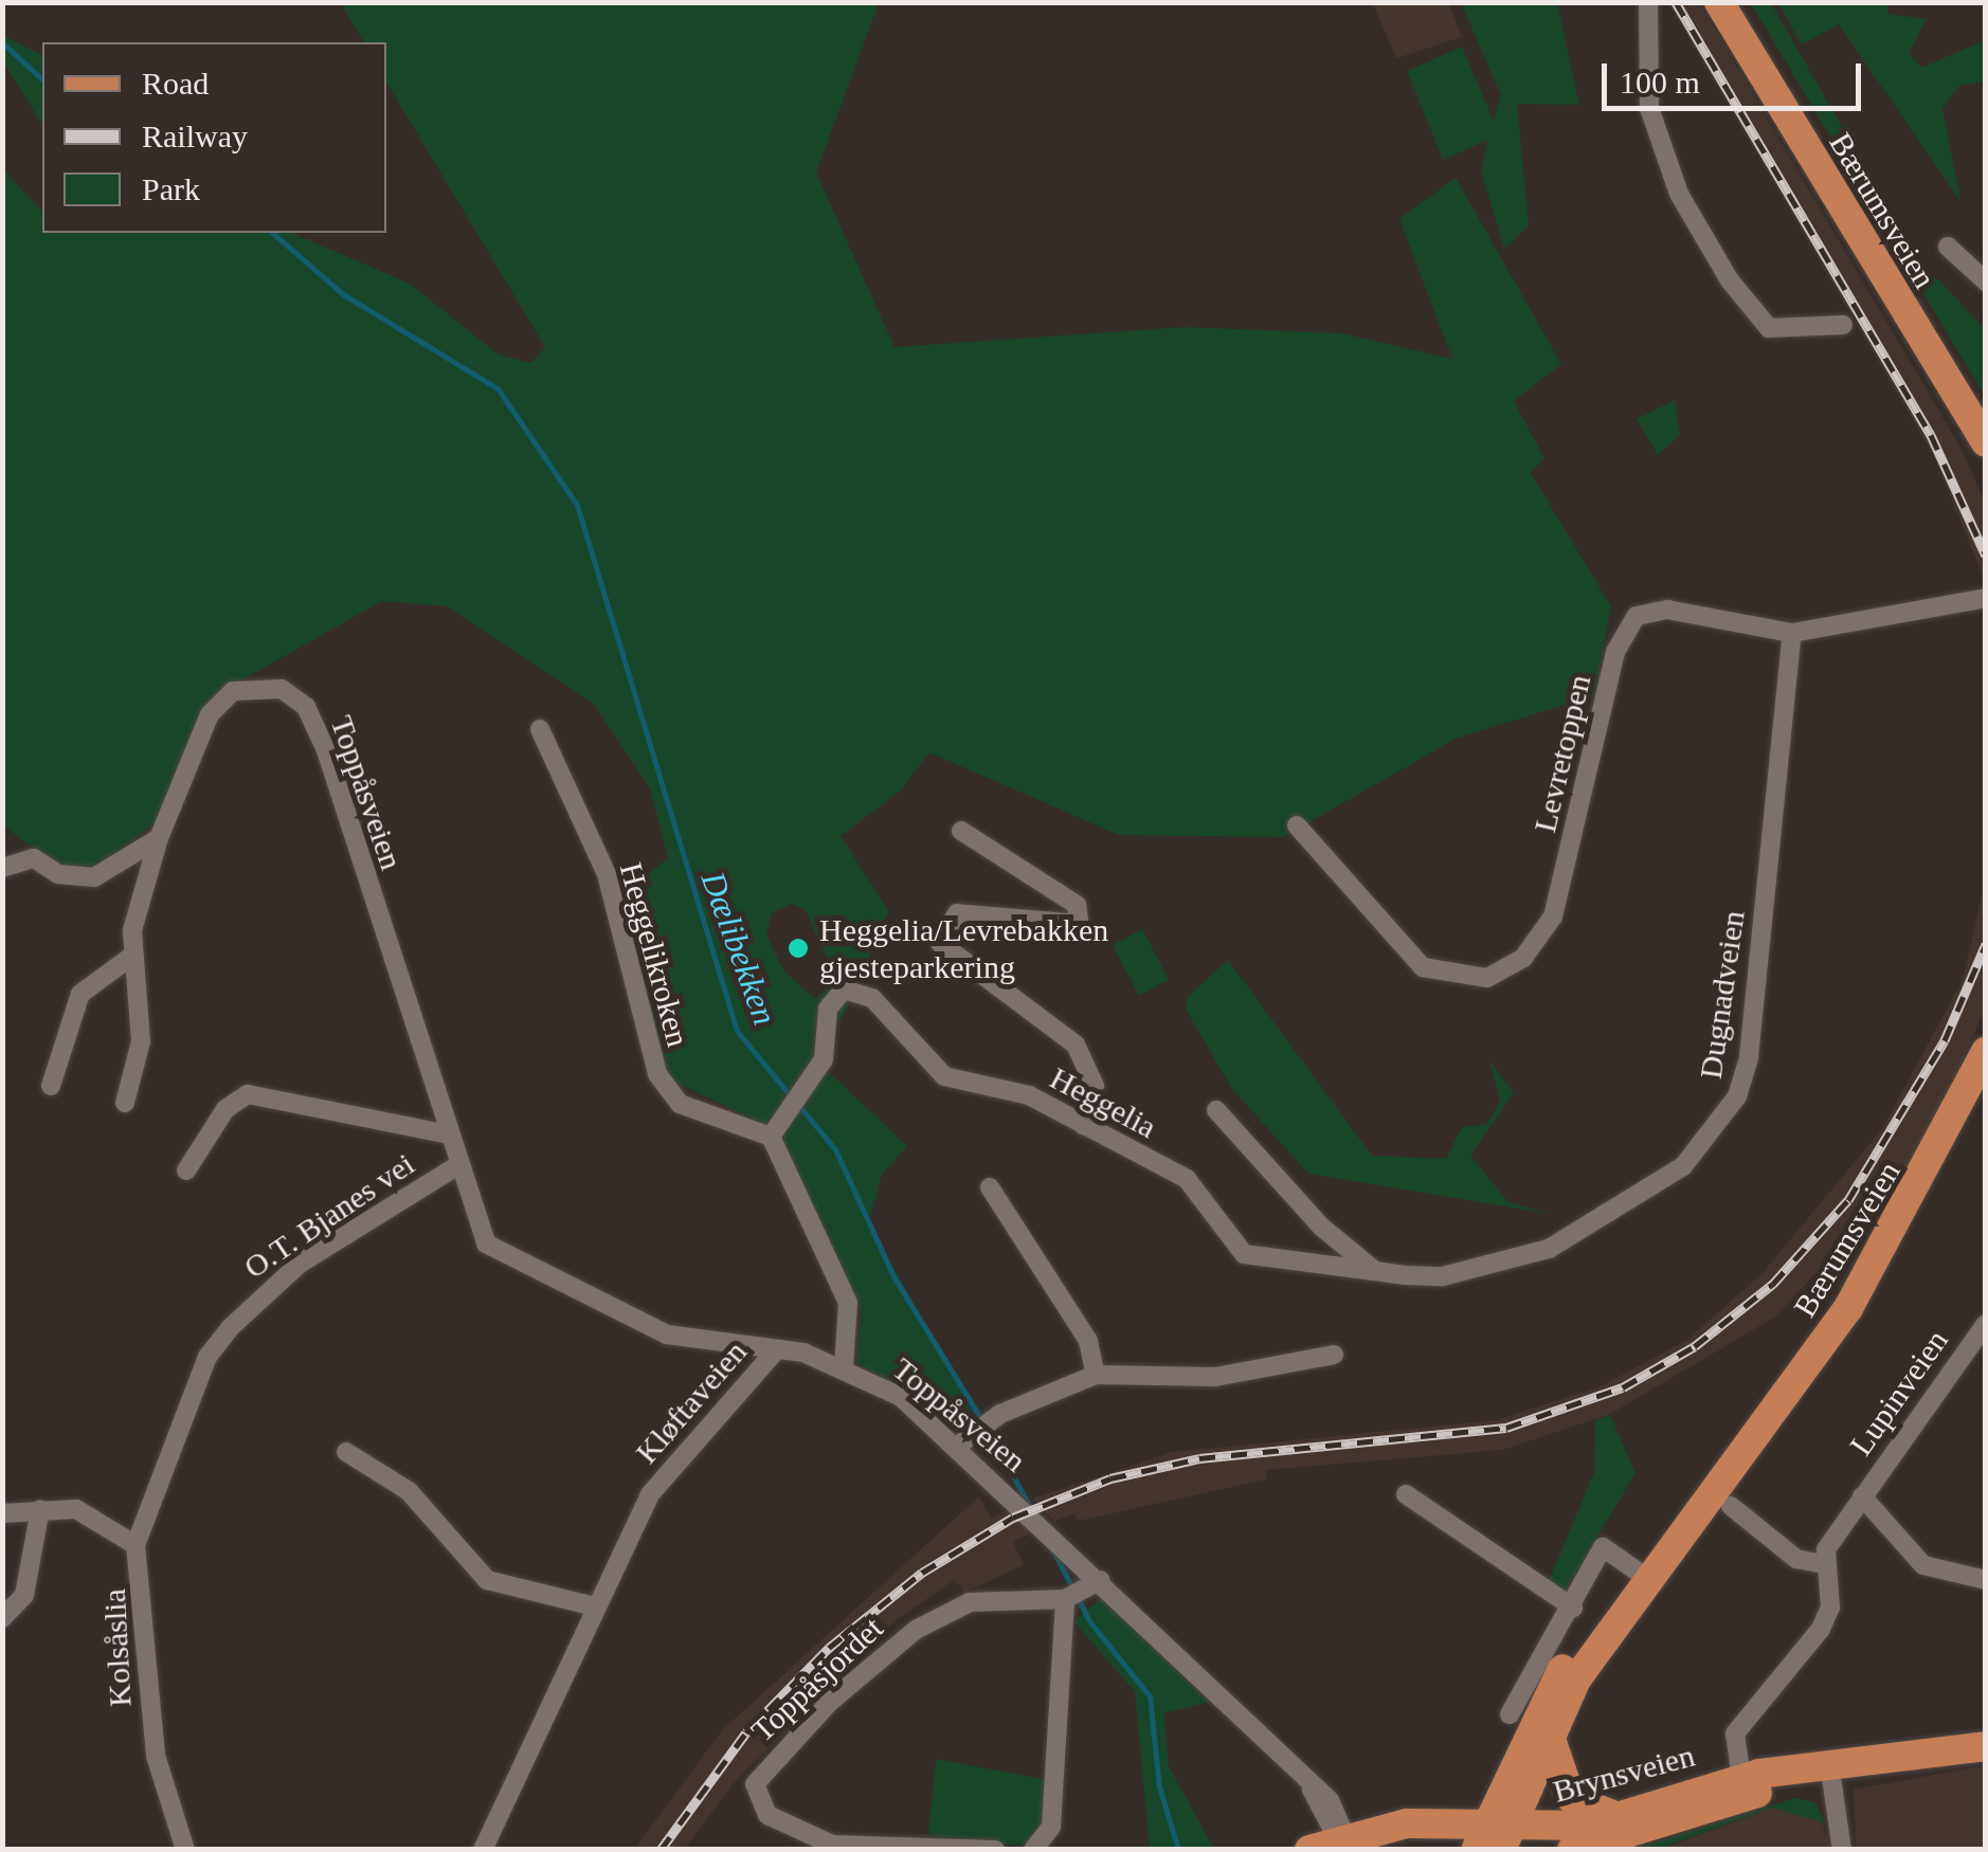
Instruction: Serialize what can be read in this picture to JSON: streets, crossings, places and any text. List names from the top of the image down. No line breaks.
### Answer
{"streets":{"main road":["Bærumsveien","Brynsveien"],"street":["Levretoppen","Toppåsveien","Heggelikroken","Dugnadveien","Heggelia","O.T. Bjanes vei","Lupinveien","Kløftaveien","Kolsåslia","Toppåsjordet"]},"crossings":[["Bærumsveien","Brynsveien"],["Levretoppen","Dugnadveien"],["Toppåsveien","O.T. Bjanes vei"],["Toppåsveien","Kløftaveien"],["Toppåsveien","Toppåsjordet"],["Toppåsveien","Brynsveien"],["Heggelikroken","Heggelia"],["Dugnadveien","Heggelia"],["O.T. Bjanes vei","Kolsåslia"]],"water":["Dælibekken"],"places":["Heggelia/Levrebakken gjesteparkering"],"legend":["Road","Railway","Park"],"scale_bar":"100 m"}
